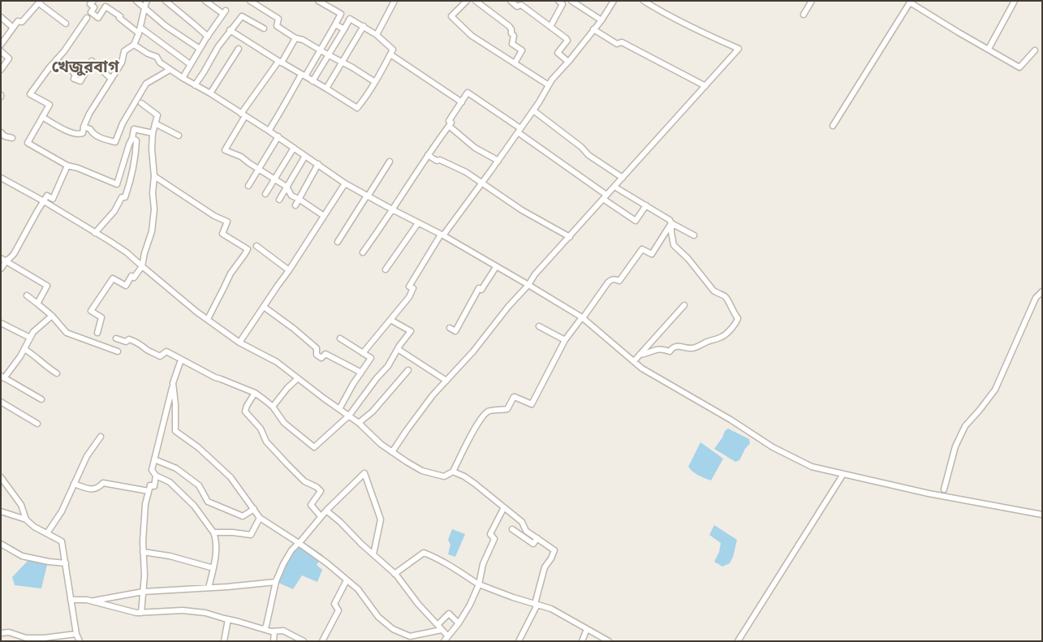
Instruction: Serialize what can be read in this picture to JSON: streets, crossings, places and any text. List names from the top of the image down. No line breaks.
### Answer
{"districts":["খেজুরবাগ"]}
